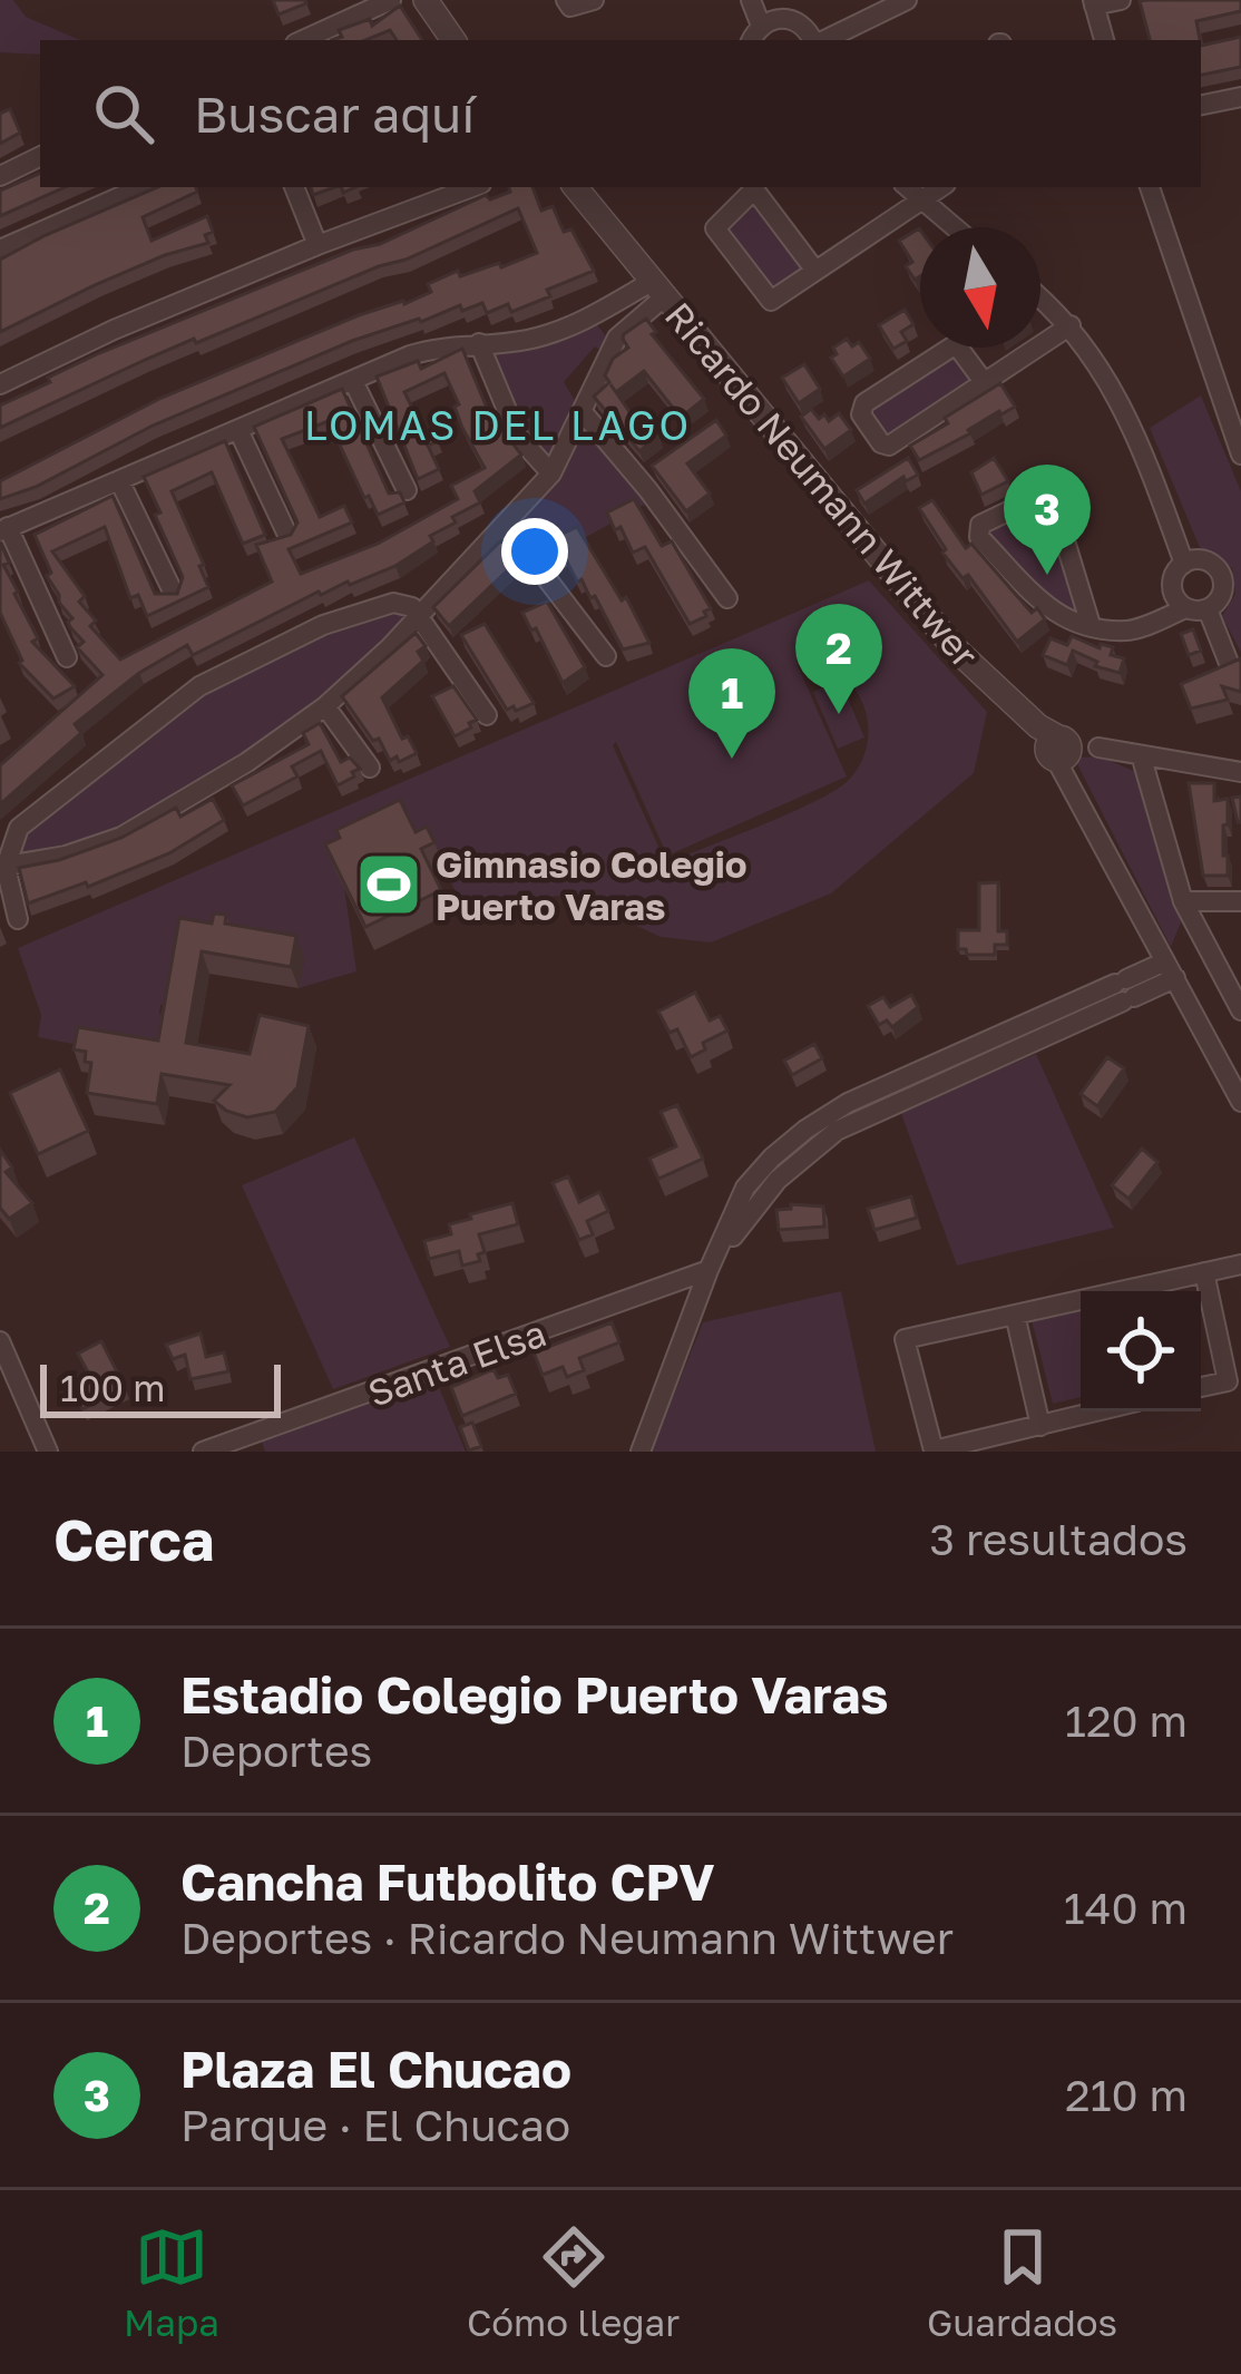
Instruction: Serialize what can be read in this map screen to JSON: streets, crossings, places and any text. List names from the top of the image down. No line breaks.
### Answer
{"streets":{"street":["Ricardo Neumann Wittwer","Santa Elsa"]},"districts":["LOMAS DEL LAGO"],"places":{"sports":["Gimnasio Colegio Puerto Varas"]},"scale_bar":"100 m","north":"bottom","page":{"search":"Buscar aquí","pins":["3","2","1"],"scale":"100 m","heading":["Cerca","3 resultados"],"list":[{"mark":"1","name":"Estadio Colegio Puerto Varas","note":"Deportes","value":"120 m"},{"mark":"2","name":"Cancha Futbolito CPV","note":"Deportes · Ricardo Neumann Wittwer","value":"140 m"},{"mark":"3","name":"Plaza El Chucao","note":"Parque · El Chucao","value":"210 m"}],"nav":["Mapa","Cómo llegar","Guardados"]}}
